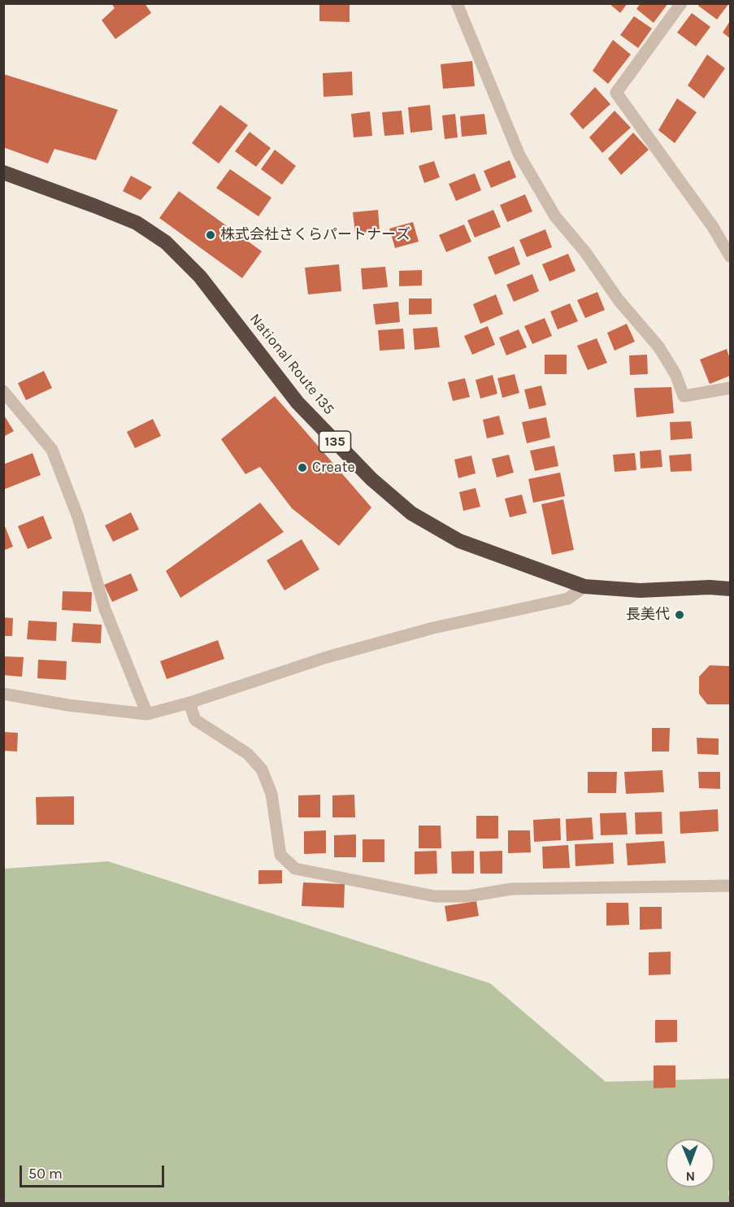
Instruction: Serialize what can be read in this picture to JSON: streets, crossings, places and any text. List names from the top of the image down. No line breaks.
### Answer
{"streets":{"highway":["National Route 135","135"]},"places":["株式会社さくらパートナーズ","Create","長美代"],"scale_bar":"50 m","north":"bottom"}
